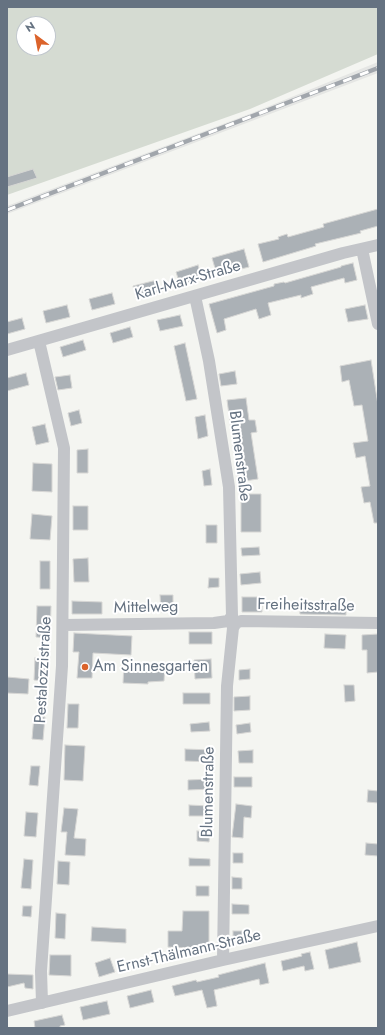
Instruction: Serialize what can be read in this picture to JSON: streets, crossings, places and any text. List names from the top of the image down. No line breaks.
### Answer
{"streets":{"street":["Karl-Marx-Straße","Blumenstraße","Freiheitsstraße","Mittelweg","Pestalozzistraße","Ernst-Thälmann-Straße"]},"crossings":[["Karl-Marx-Straße","Blumenstraße"],["Karl-Marx-Straße","Pestalozzistraße"],["Blumenstraße","Freiheitsstraße"],["Blumenstraße","Mittelweg"],["Blumenstraße","Ernst-Thälmann-Straße"],["Freiheitsstraße","Mittelweg"],["Mittelweg","Pestalozzistraße"],["Pestalozzistraße","Ernst-Thälmann-Straße"]],"places":["Am Sinnesgarten"],"north":"top left"}
